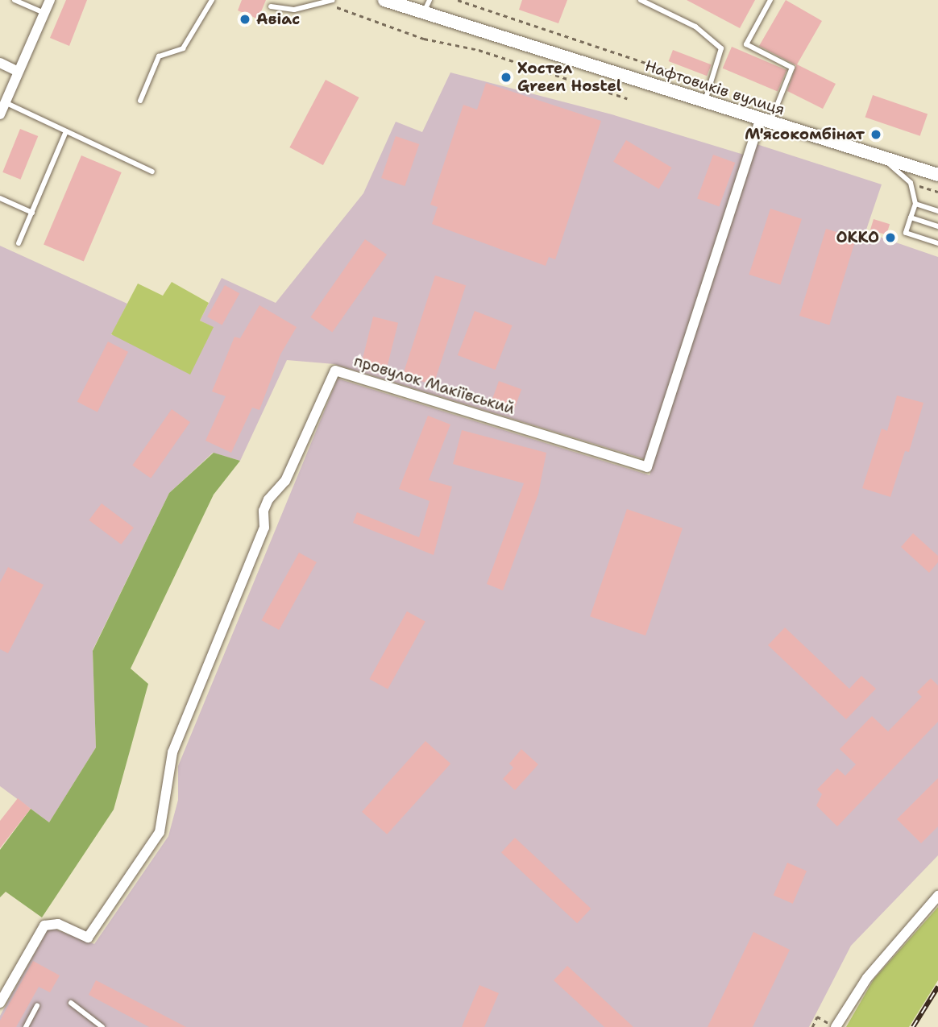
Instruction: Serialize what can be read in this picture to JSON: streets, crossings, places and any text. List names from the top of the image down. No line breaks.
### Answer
{"streets":{"street":["Нафтовиків вулиця","провулок Макіївський"]},"crossings":[["Нафтовиків вулиця","провулок Макіївський"]],"places":["Авіас","Хостел Green Hostel","М'ясокомбінат","ОККО"]}
